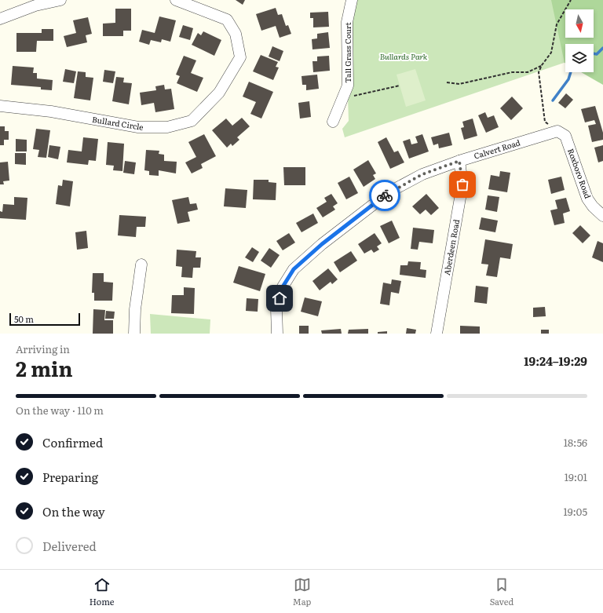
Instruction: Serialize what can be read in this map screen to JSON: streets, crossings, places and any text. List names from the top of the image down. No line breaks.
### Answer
{"streets":{"street":["Tall Grass Court","Bullard Circle","Calvert Road","Roxboro Road","Aberdeen Road"]},"crossings":[["Calvert Road","Roxboro Road"],["Calvert Road","Aberdeen Road"]],"parks":["Bullards Park"],"scale_bar":"50 m","north":"bottom","page":{"scale":"50 m","heading":["2 min","Arriving in","19:24–19:29"],"bar":"On the way · 110 m","list":[["Confirmed","18:56"],["Preparing","19:01"],["On the way","19:05"],"Delivered"],"tabs":["Home","Map","Saved"]}}
